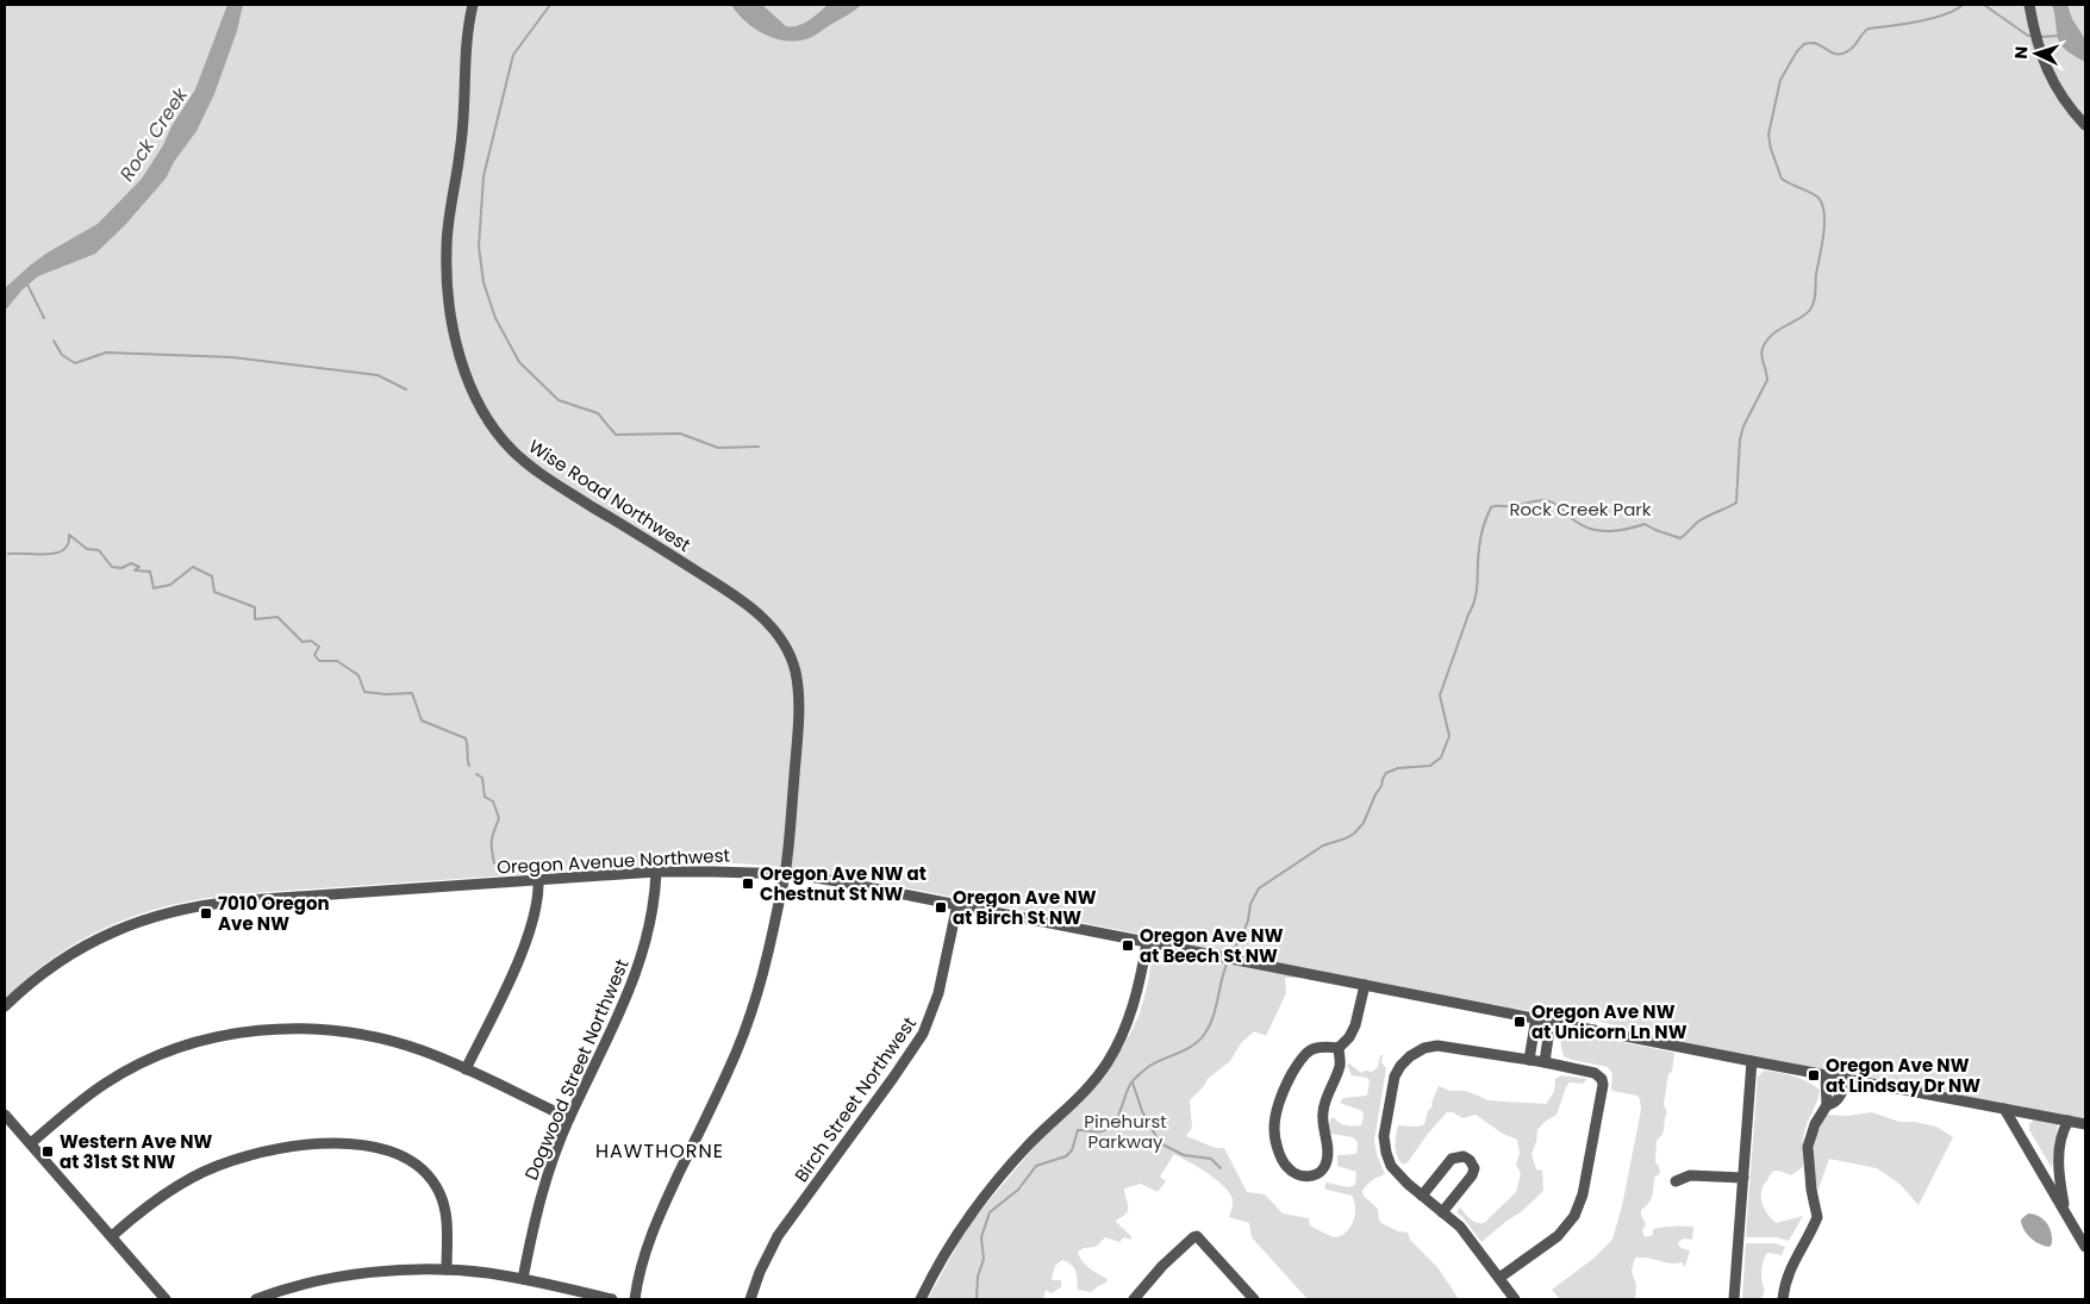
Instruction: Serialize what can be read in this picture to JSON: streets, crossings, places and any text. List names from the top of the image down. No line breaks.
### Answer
{"streets":{"street":["Wise Road Northwest","Oregon Avenue Northwest","Dogwood Street Northwest","Birch Street Northwest"]},"crossings":[["Wise Road Northwest","Oregon Avenue Northwest"],["Oregon Avenue Northwest","Dogwood Street Northwest"],["Oregon Avenue Northwest","Birch Street Northwest"]],"districts":["HAWTHORNE"],"water":["Rock Creek"],"parks":["Rock Creek Park","Pinehurst Parkway"],"places":{"transit":["Oregon Ave NW at Chestnut St NW","Oregon Ave NW at Birch St NW","7010 Oregon Ave NW","Oregon Ave NW at Beech St NW","Oregon Ave NW at Unicorn Ln NW","Oregon Ave NW at Lindsay Dr NW","Western Ave NW at 31st St NW"]},"north":"left"}
